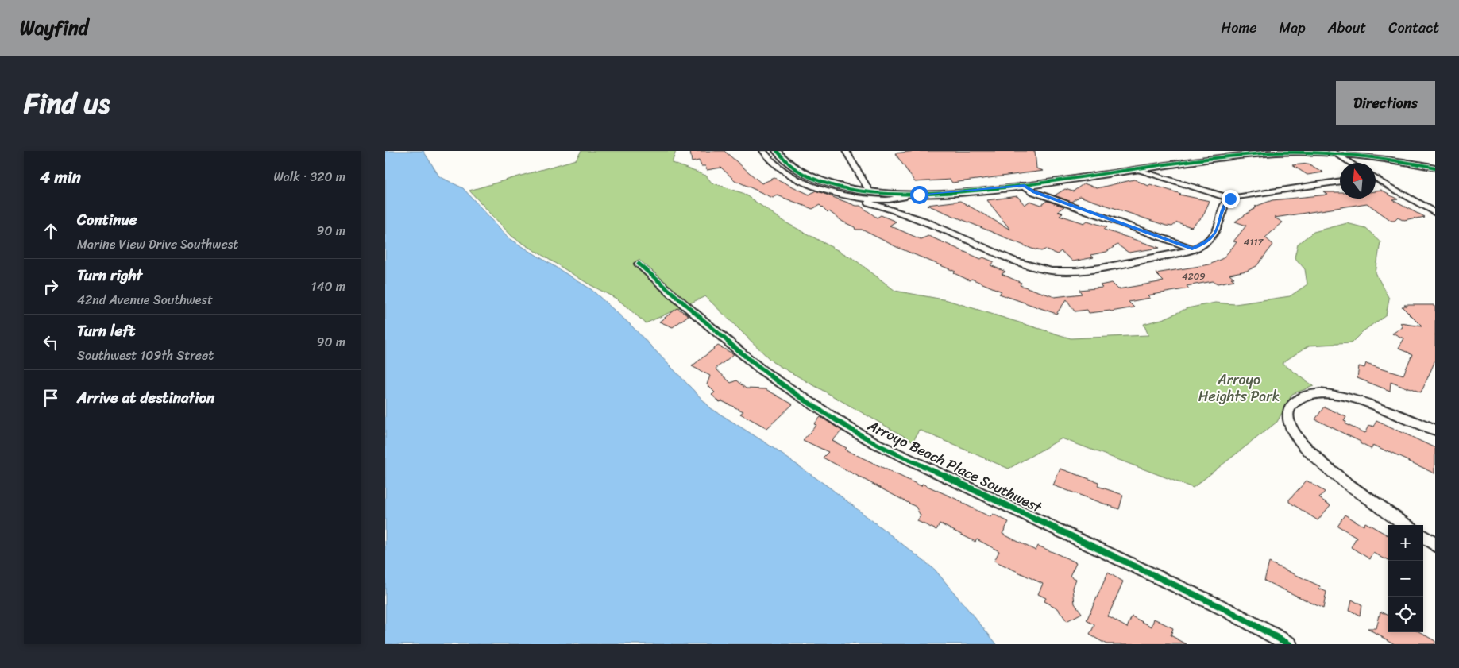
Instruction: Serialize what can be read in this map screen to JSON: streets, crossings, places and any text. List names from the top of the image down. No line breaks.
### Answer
{"streets":{"street":["Arroyo Beach Place Southwest"]},"parks":["Arroyo Heights Park"],"house_numbers":["4117","4209"],"north":"top","page":{"header":"Wayfind","nav":["Home","Map","About","Contact"],"title":"Find us","buttons":"Directions","heading":["4 min","Walk · 320 m"],"list":[["Continue","Marine View Drive Southwest","90 m"],["Turn right","42nd Avenue Southwest","140 m"],["Turn left","Southwest 109th Street","90 m"],"Arrive at destination"],"map_buttons":["+","−"]}}
